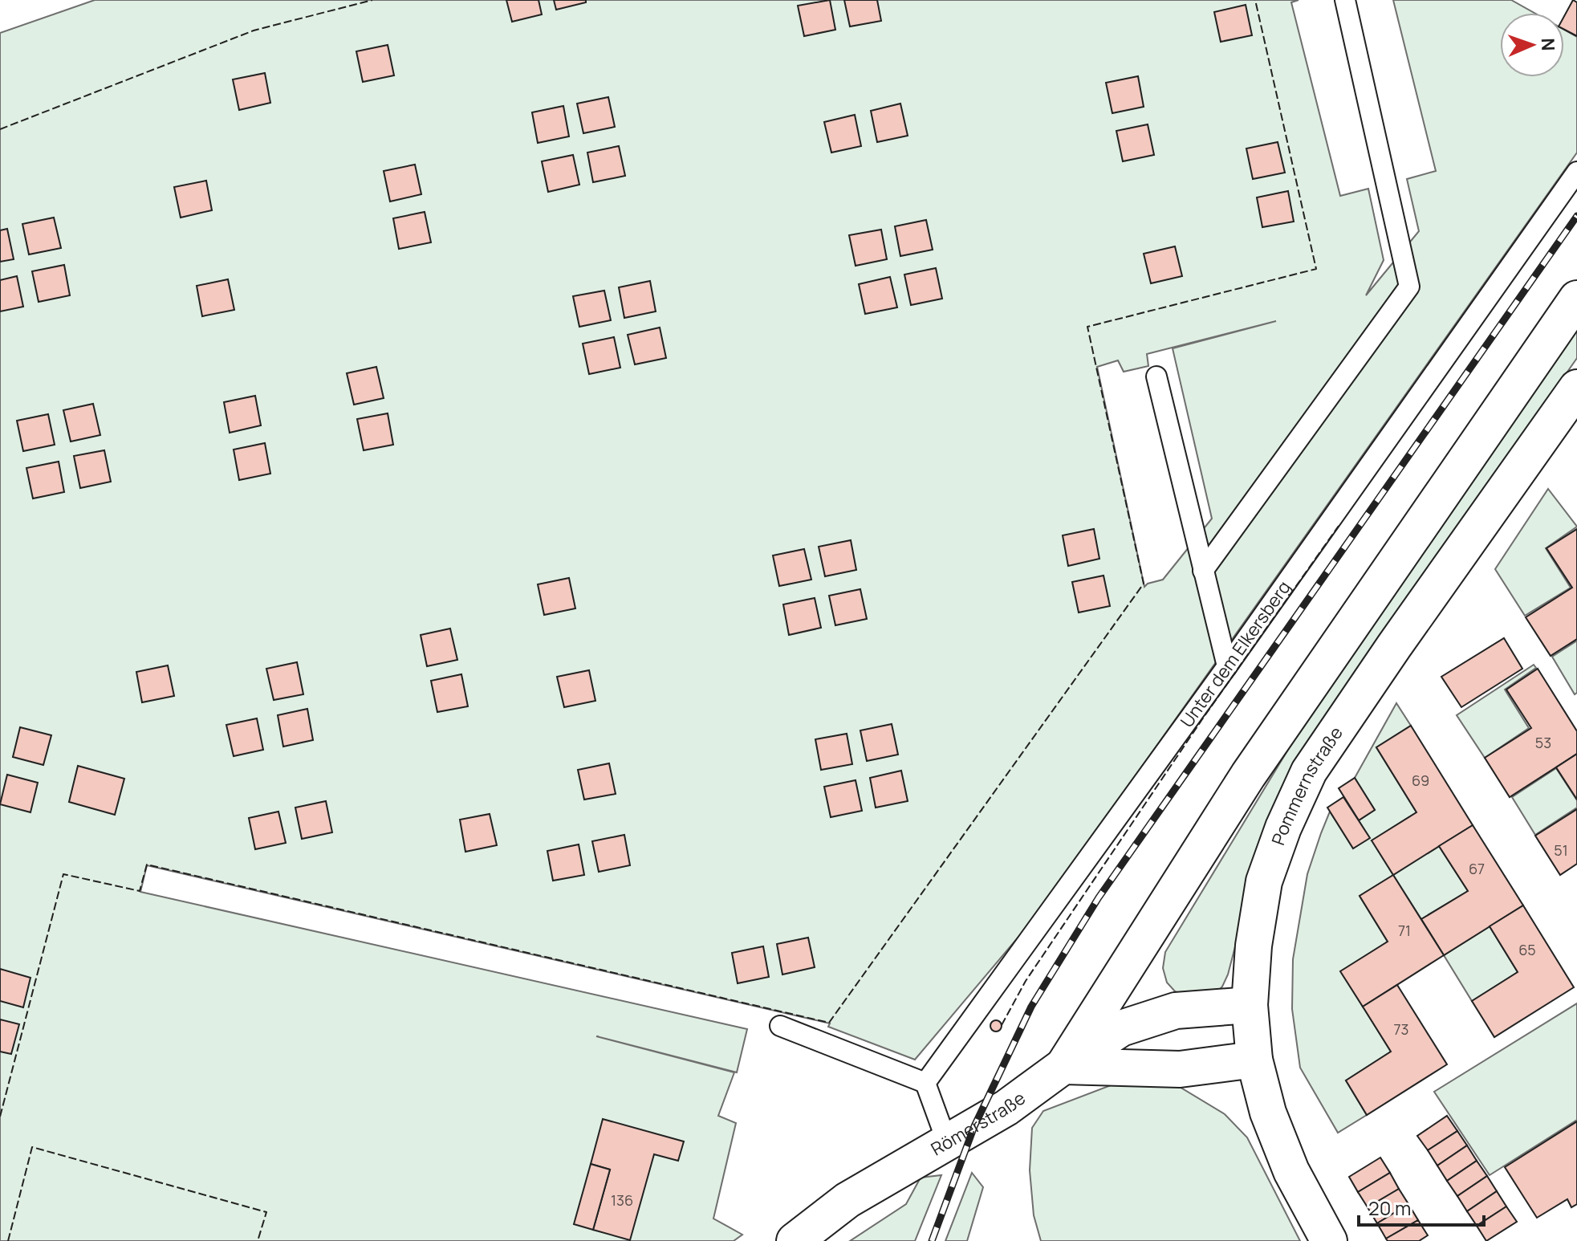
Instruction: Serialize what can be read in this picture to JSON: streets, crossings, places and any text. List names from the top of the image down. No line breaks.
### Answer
{"streets":{"street":["Pommernstraße","Römerstraße"],"lane":["Unter dem Elkersberg"]},"crossings":[["Pommernstraße","Römerstraße"]],"house_numbers":["53","69","51","67","71","65","73","136"],"scale_bar":"20 m","north":"right"}
